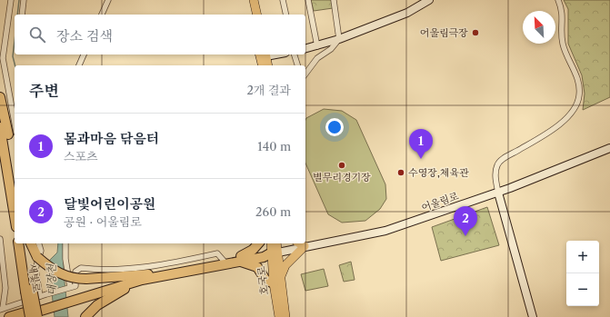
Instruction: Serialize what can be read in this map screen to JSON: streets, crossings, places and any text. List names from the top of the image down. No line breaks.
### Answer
{"streets":{"highway":["새빛로"],"main road":["어울림로","호국로"]},"crossings":[["어울림로","호국로"]],"water":["대장천"],"places":["어울림극장","별무리경기장","수영장,체육관"],"north":"top left","page":{"search":"장소 검색","heading":["주변","2개 결과"],"list":[{"mark":"1","name":"몸과마음 닦음터","note":"스포츠","value":"140 m"},{"mark":"2","name":"달빛어린이공원","note":"공원 · 어울림로","value":"260 m"}],"pins":["1","2"],"map_buttons":["+","−"]}}
